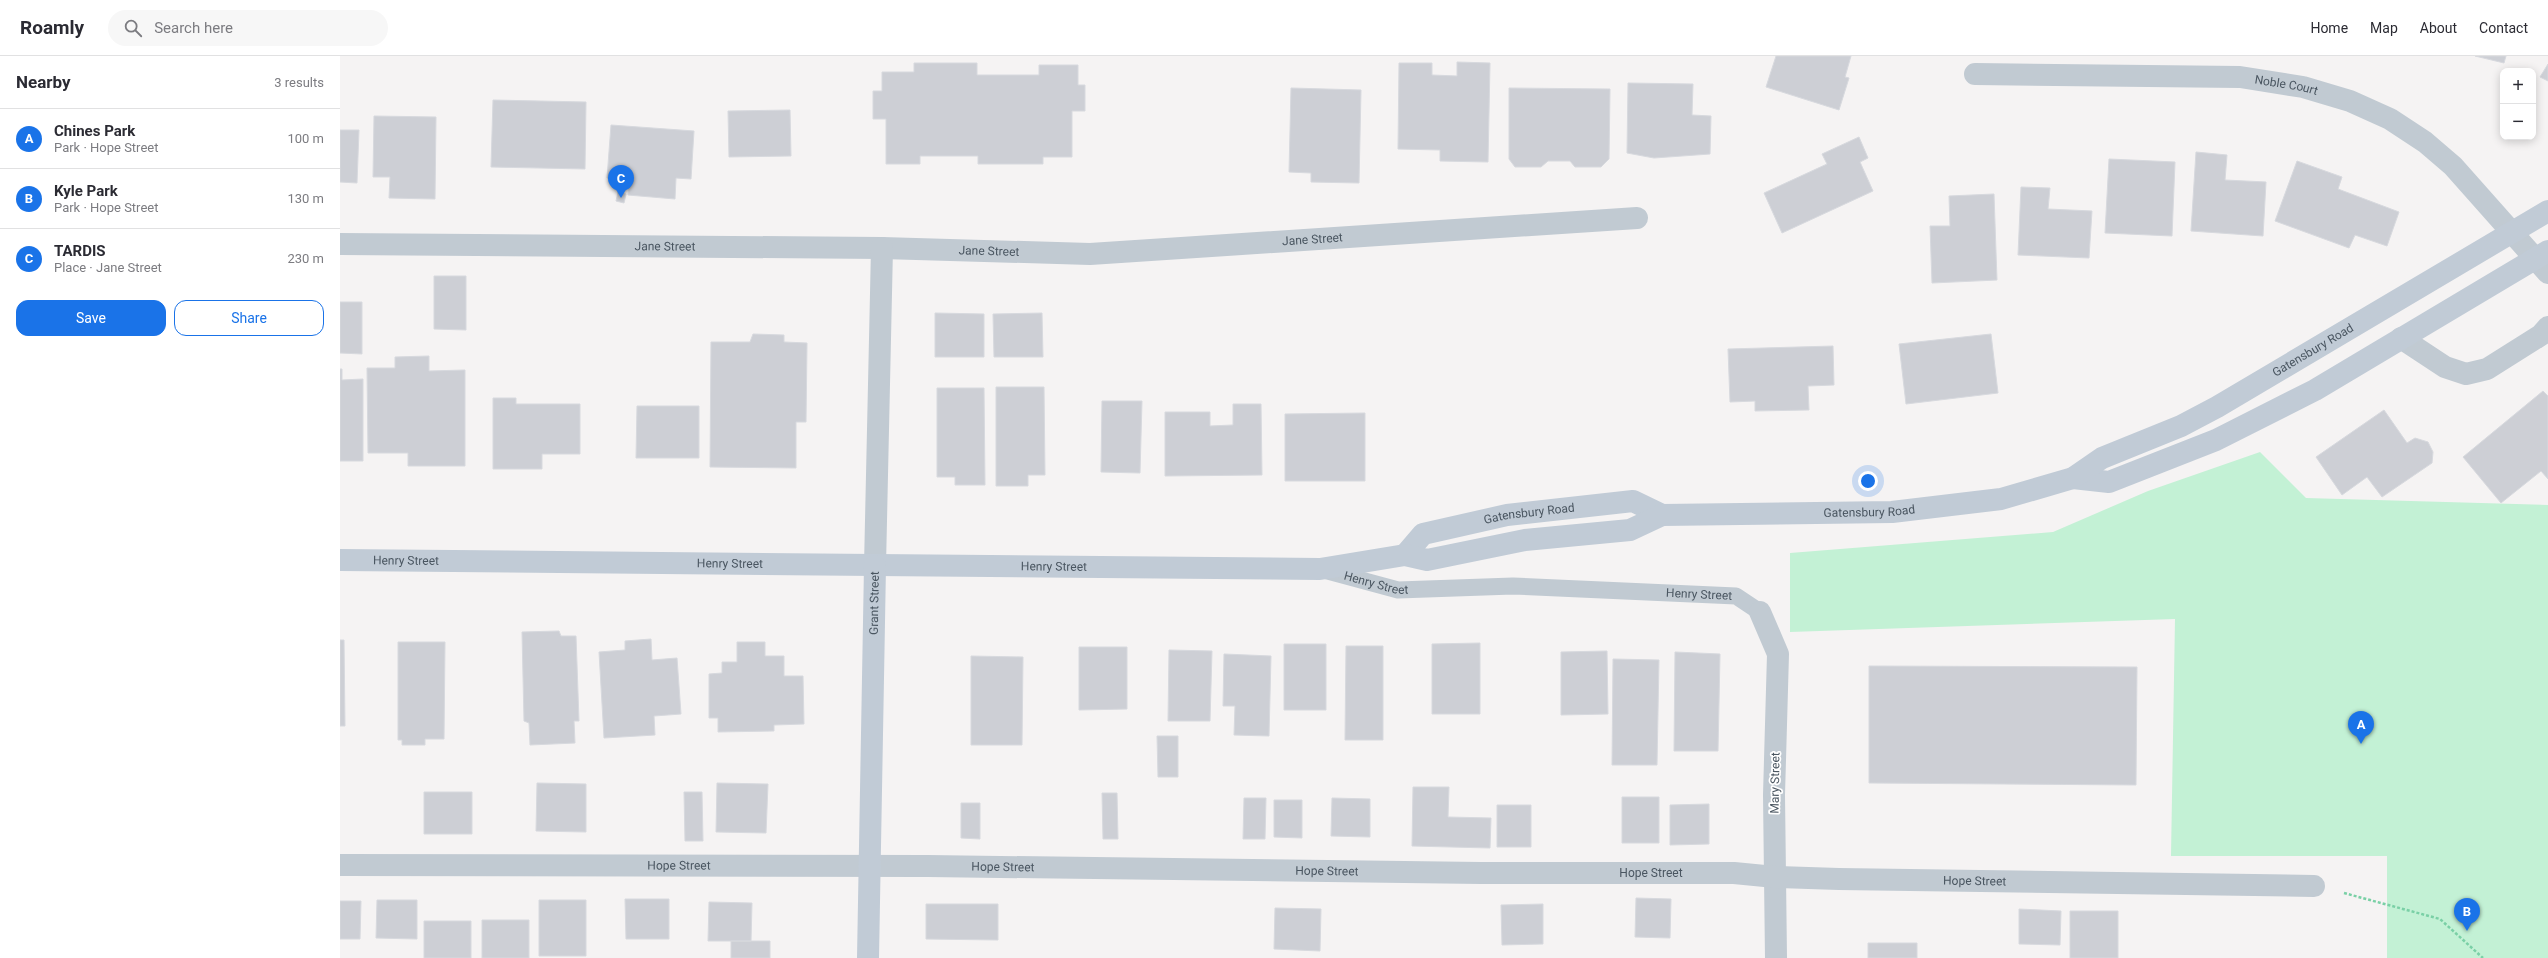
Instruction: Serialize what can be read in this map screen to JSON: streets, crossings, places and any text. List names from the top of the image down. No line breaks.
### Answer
{"streets":{"street":["Noble Court","Jane Street","Gatensbury Road","Henry Street","Grant Street","Mary Street","Hope Street"]},"crossings":[["Noble Court","Gatensbury Road"],["Jane Street","Grant Street"],["Gatensbury Road","Henry Street"],["Henry Street","Grant Street"],["Henry Street","Mary Street"],["Grant Street","Hope Street"],["Mary Street","Hope Street"]],"page":{"header":"Roamly","search":"Search here","nav":["Home","Map","About","Contact"],"heading":["Nearby","3 results"],"map_buttons":["+","−"],"list":[{"mark":"A","name":"Chines Park","note":"Park · Hope Street","value":"100 m"},{"mark":"B","name":"Kyle Park","note":"Park · Hope Street","value":"130 m"},{"mark":"C","name":"TARDIS","note":"Place · Jane Street","value":"230 m"}],"pins":["C","A","B"],"buttons":["Save","Share"]}}
